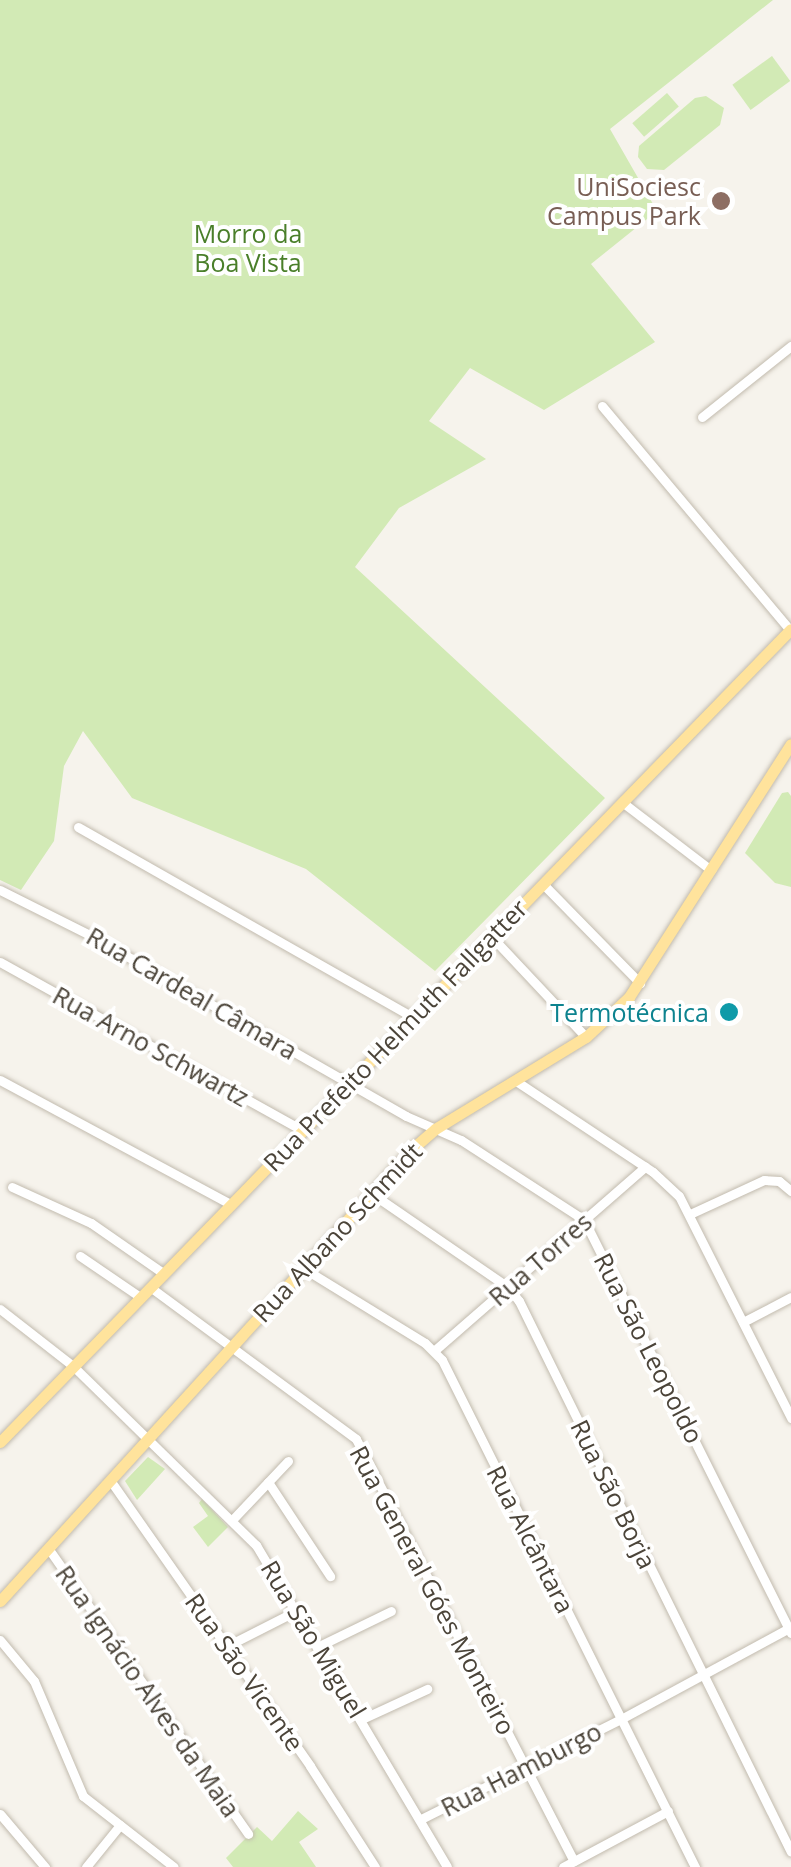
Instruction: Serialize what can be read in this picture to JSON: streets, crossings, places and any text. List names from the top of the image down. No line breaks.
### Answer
{"streets":{"main road":["Rua Prefeito Helmuth Fallgatter","Rua Albano Schmidt"],"street":["Rua Cardeal Câmara","Rua Arno Schwartz","Rua Torres","Rua São Leopoldo","Rua São Borja","Rua Alcântara","Rua General Góes Monteiro","Rua São Miguel","Rua São Vicente","Rua Ignácio Alves da Maia","Rua Hamburgo"]},"crossings":[["Rua Cardeal Câmara","Rua Prefeito Helmuth Fallgatter"],["Rua Cardeal Câmara","Rua Albano Schmidt"],["Rua Prefeito Helmuth Fallgatter","Rua Arno Schwartz"],["Rua Prefeito Helmuth Fallgatter","Rua General Góes Monteiro"],["Rua Prefeito Helmuth Fallgatter","Rua São Miguel"],["Rua Albano Schmidt","Rua São Borja"],["Rua Albano Schmidt","Rua General Góes Monteiro"],["Rua Albano Schmidt","Rua São Miguel"],["Rua Albano Schmidt","Rua São Vicente"],["Rua Albano Schmidt","Rua Ignácio Alves da Maia"],["Rua Torres","Rua São Leopoldo"],["Rua Torres","Rua São Borja"],["Rua Torres","Rua Alcântara"],["Rua São Leopoldo","Rua Hamburgo"],["Rua São Borja","Rua Hamburgo"],["Rua Alcântara","Rua Hamburgo"],["Rua General Góes Monteiro","Rua Hamburgo"],["Rua São Miguel","Rua Hamburgo"]],"parks":["Morro da Boa Vista"],"places":["UniSociesc Campus Park","Termotécnica"]}
